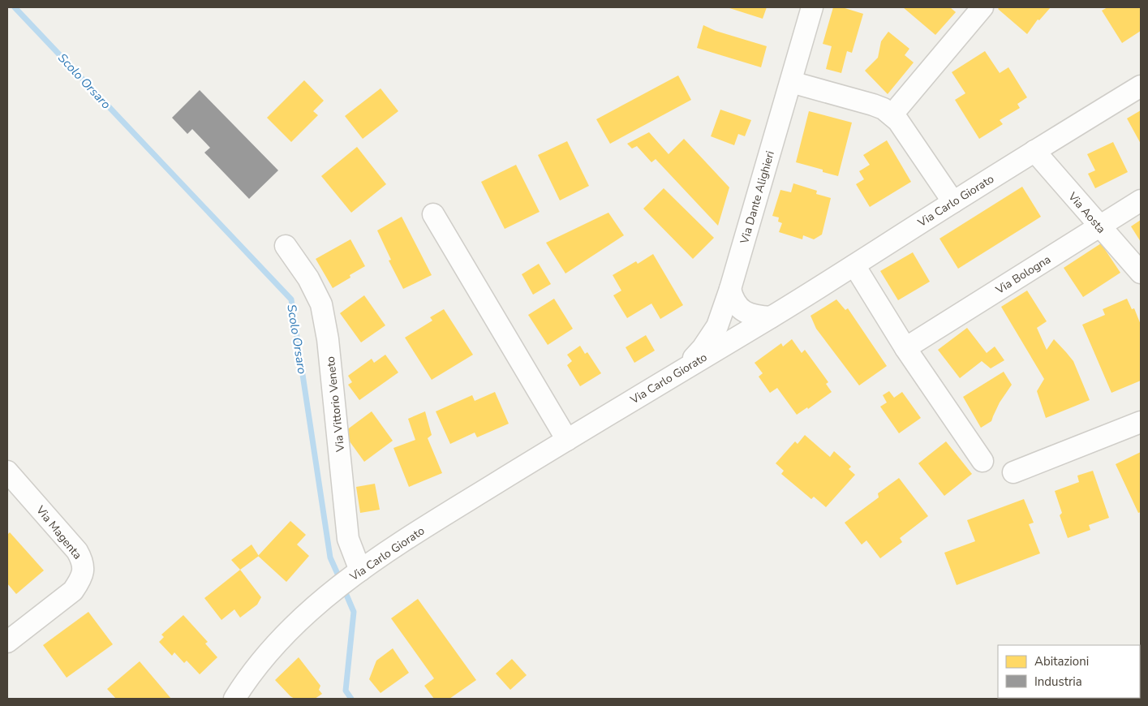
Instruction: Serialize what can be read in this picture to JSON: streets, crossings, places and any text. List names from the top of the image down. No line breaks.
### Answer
{"streets":{"street":["Via Dante Alighieri","Via Carlo Giorato","Via Aosta","Via Bologna","Via Vittorio Veneto","Via Magenta"]},"crossings":[["Via Dante Alighieri","Via Carlo Giorato"],["Via Carlo Giorato","Via Aosta"],["Via Carlo Giorato","Via Vittorio Veneto"],["Via Aosta","Via Bologna"]],"water":["Scolo Orsaro"],"legend":["Abitazioni","Industria"]}
